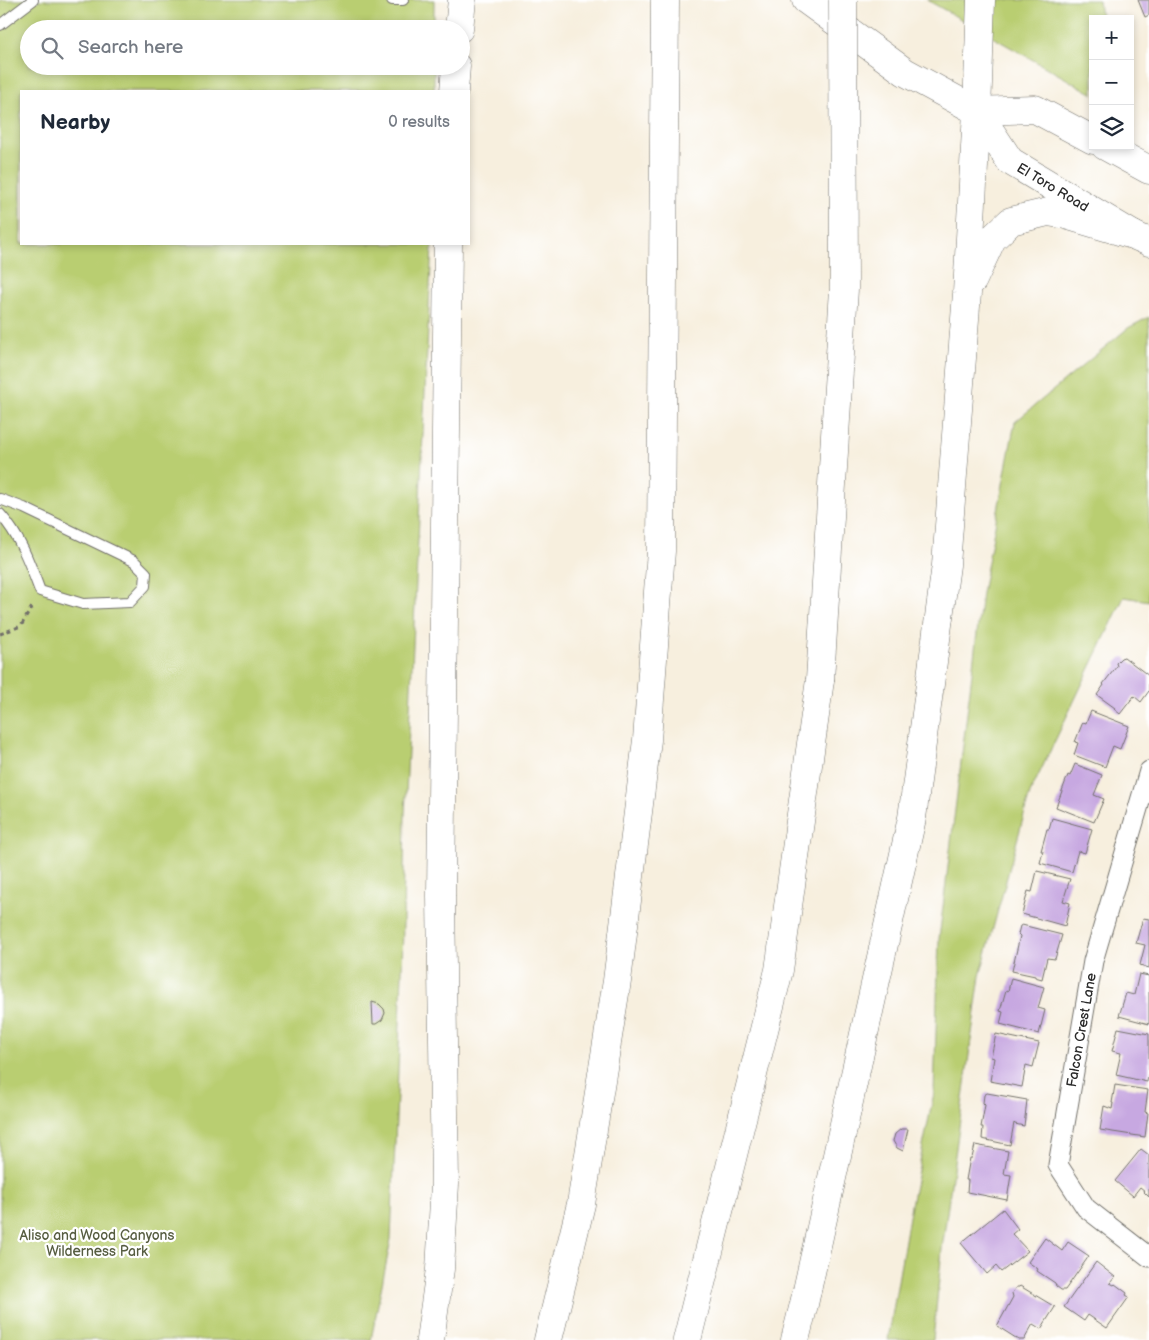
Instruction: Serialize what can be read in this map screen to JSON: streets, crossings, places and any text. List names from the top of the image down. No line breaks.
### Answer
{"streets":{"main road":["El Toro Road"],"street":["Falcon Crest Lane"]},"parks":["Aliso and Wood Canyons Wilderness Park"],"page":{"map_buttons":["+","−"],"search":"Search here","heading":["Nearby","0 results"]}}
